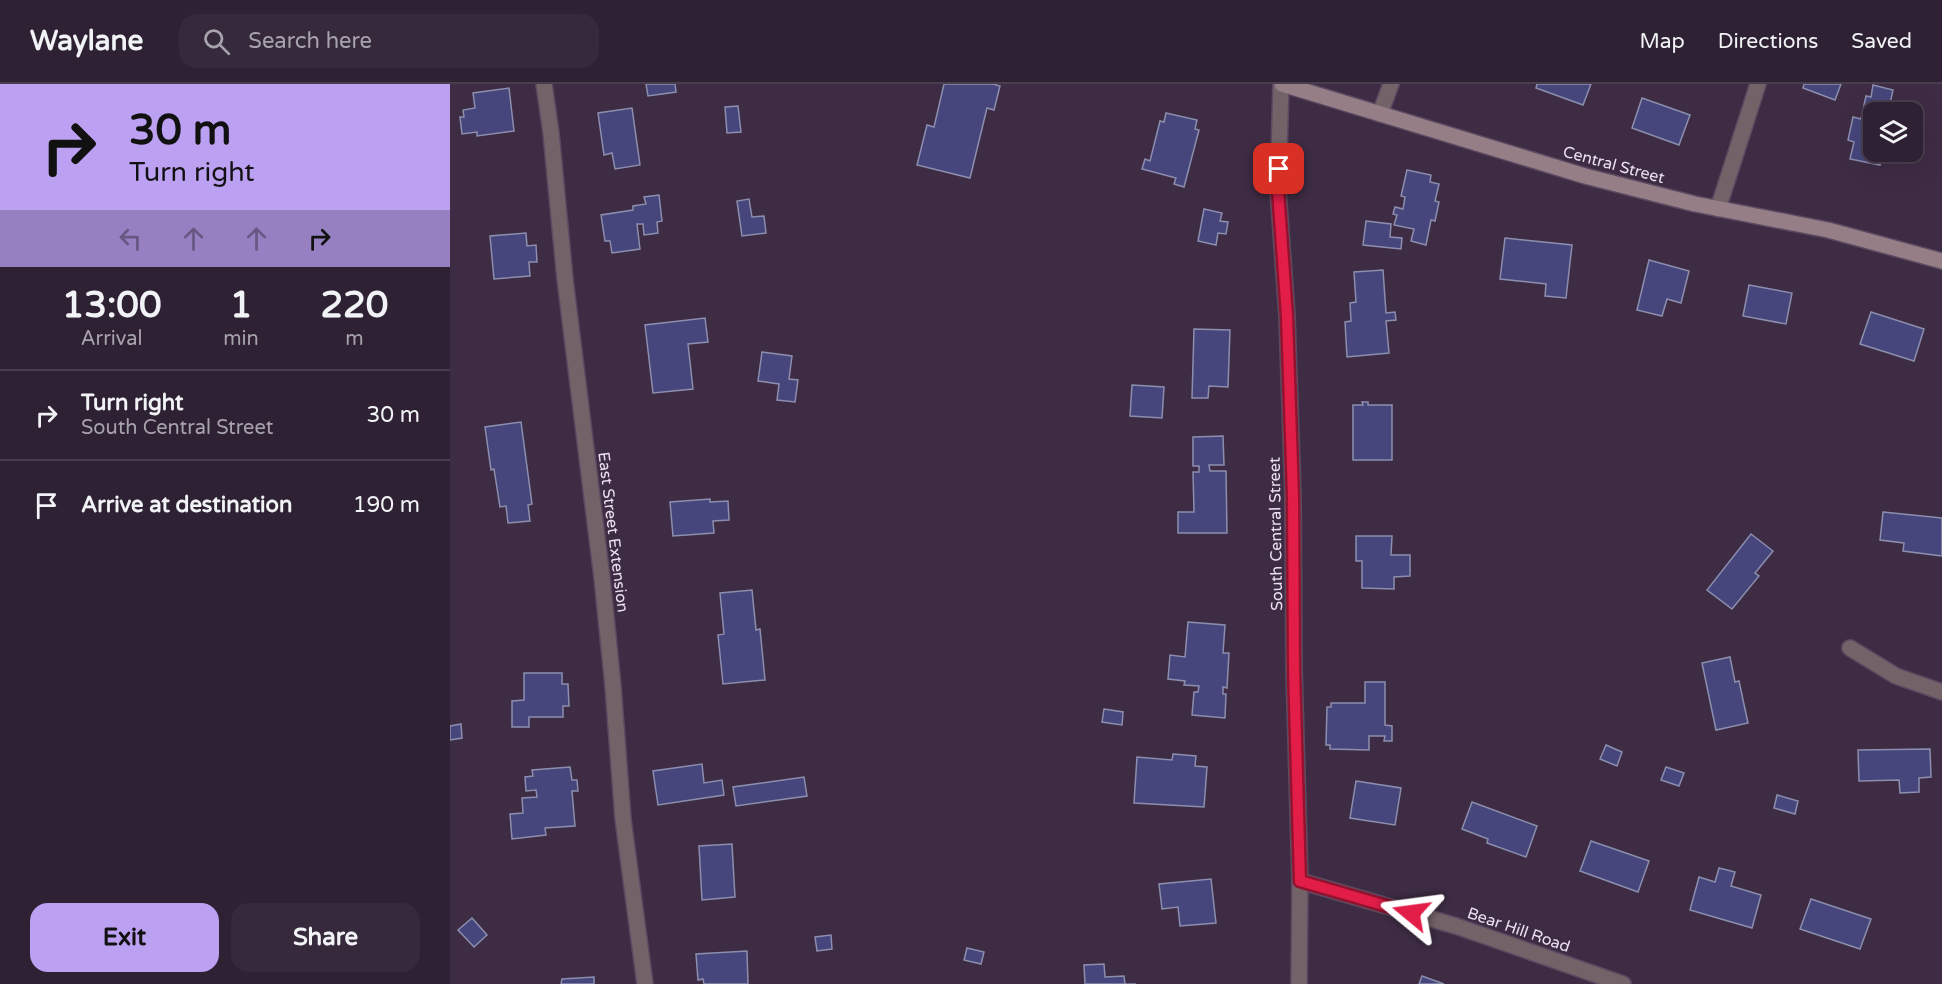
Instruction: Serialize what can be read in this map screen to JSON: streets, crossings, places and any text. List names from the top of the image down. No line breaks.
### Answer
{"streets":{"street":["Central Street","East Street Extension","South Central Street","Bear Hill Road"]},"crossings":[["Central Street","South Central Street"],["South Central Street","Bear Hill Road"]],"page":{"header":"Waylane","search":"Search here","nav":["Map","Directions","Saved"],"turn":["30 m","Turn right"],"eta":["13:00","Arrival","1","min","220","m"],"list":[{"name":"Turn right","note":"South Central Street","value":"30 m"},{"name":"Arrive at destination","value":"190 m"}],"buttons":["Exit","Share"]}}
